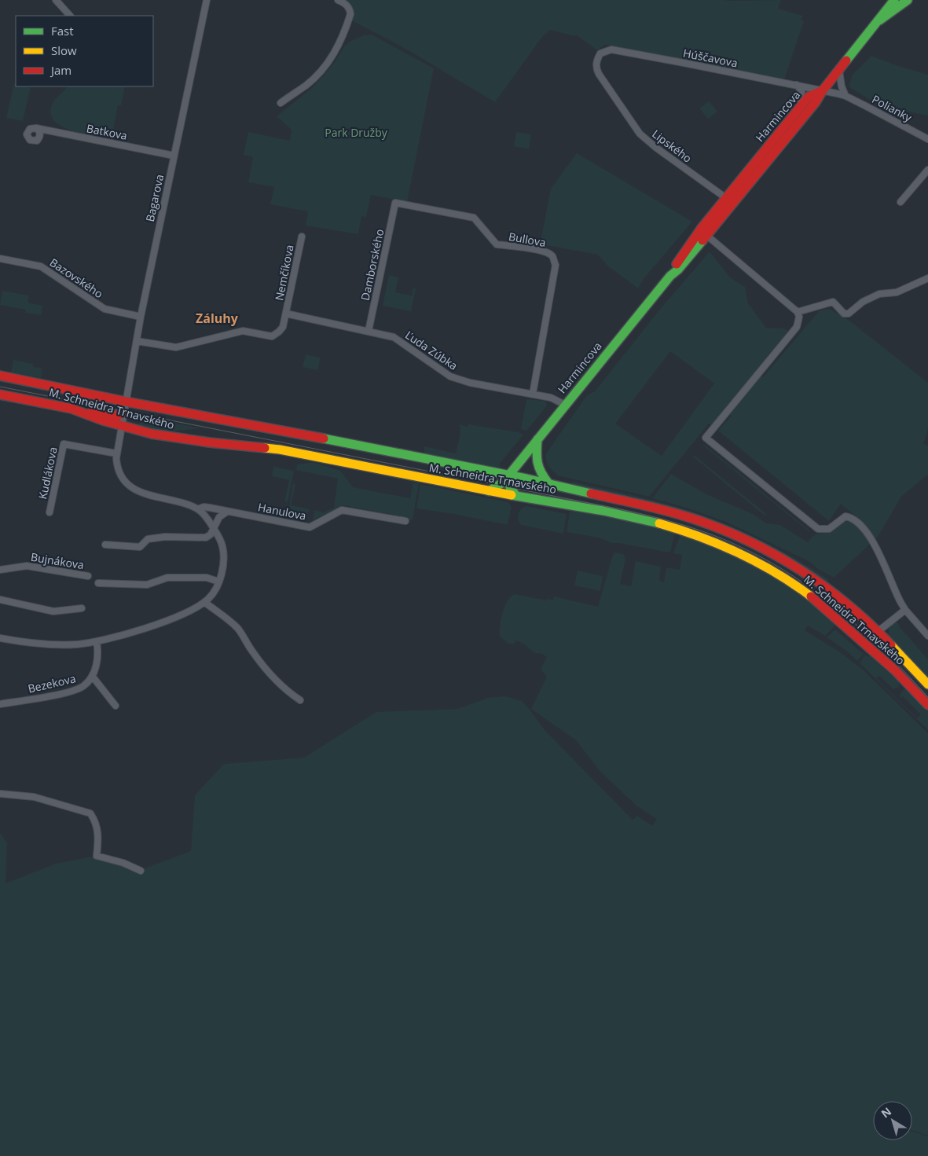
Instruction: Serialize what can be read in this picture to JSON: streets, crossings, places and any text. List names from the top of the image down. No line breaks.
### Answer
{"streets":{"main road":["Harmincova","M. Schneidra Trnavského"],"street":["Húščavova","Polianky","Batkova","Lipského","Bagarova","Bullova","Damborského","Nemčíkova","Bazovského","Ľuda Zúbka","Kudlákova","Hanulova","Bujnákova","Bezekova"]},"crossings":[["Húščavova","Polianky"],["Húščavova","Harmincova"],["Húščavova","Lipského"],["Polianky","Harmincova"],["Harmincova","Lipského"],["Harmincova","Ľuda Zúbka"],["Harmincova","M. Schneidra Trnavského"],["Batkova","Bagarova"],["Bagarova","Nemčíkova"],["Bagarova","Bazovského"],["Bagarova","M. Schneidra Trnavského"],["Bagarova","Hanulova"],["Bullova","Damborského"],["Bullova","Ľuda Zúbka"],["Damborského","Ľuda Zúbka"],["Nemčíkova","Ľuda Zúbka"],["M. Schneidra Trnavského","Hanulova"],["Kudlákova","Hanulova"]],"districts":["Záluhy"],"parks":["Park Družby"],"legend":["Fast","Slow","Jam"],"north":"top left"}
